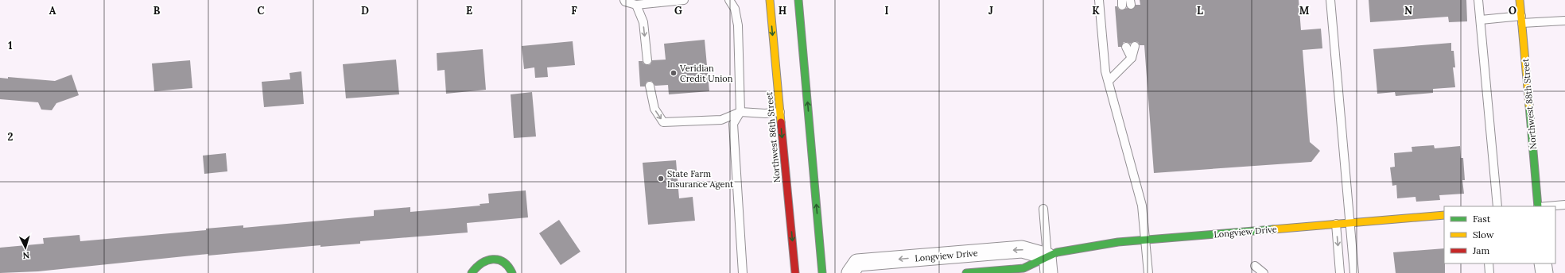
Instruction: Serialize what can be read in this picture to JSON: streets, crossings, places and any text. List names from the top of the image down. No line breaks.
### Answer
{"streets":{"street":["Northwest 88th Street","Northwest 86th Street","Longview Drive"]},"places":["Veridian Credit Union","State Farm Insurance Agent"],"legend":["Fast","Slow","Jam"],"north":"bottom","grid":{"columns":["A","B","C","D","E","F","G","H","I","J","K","L","M","N","O"],"rows":["1","2"]}}
